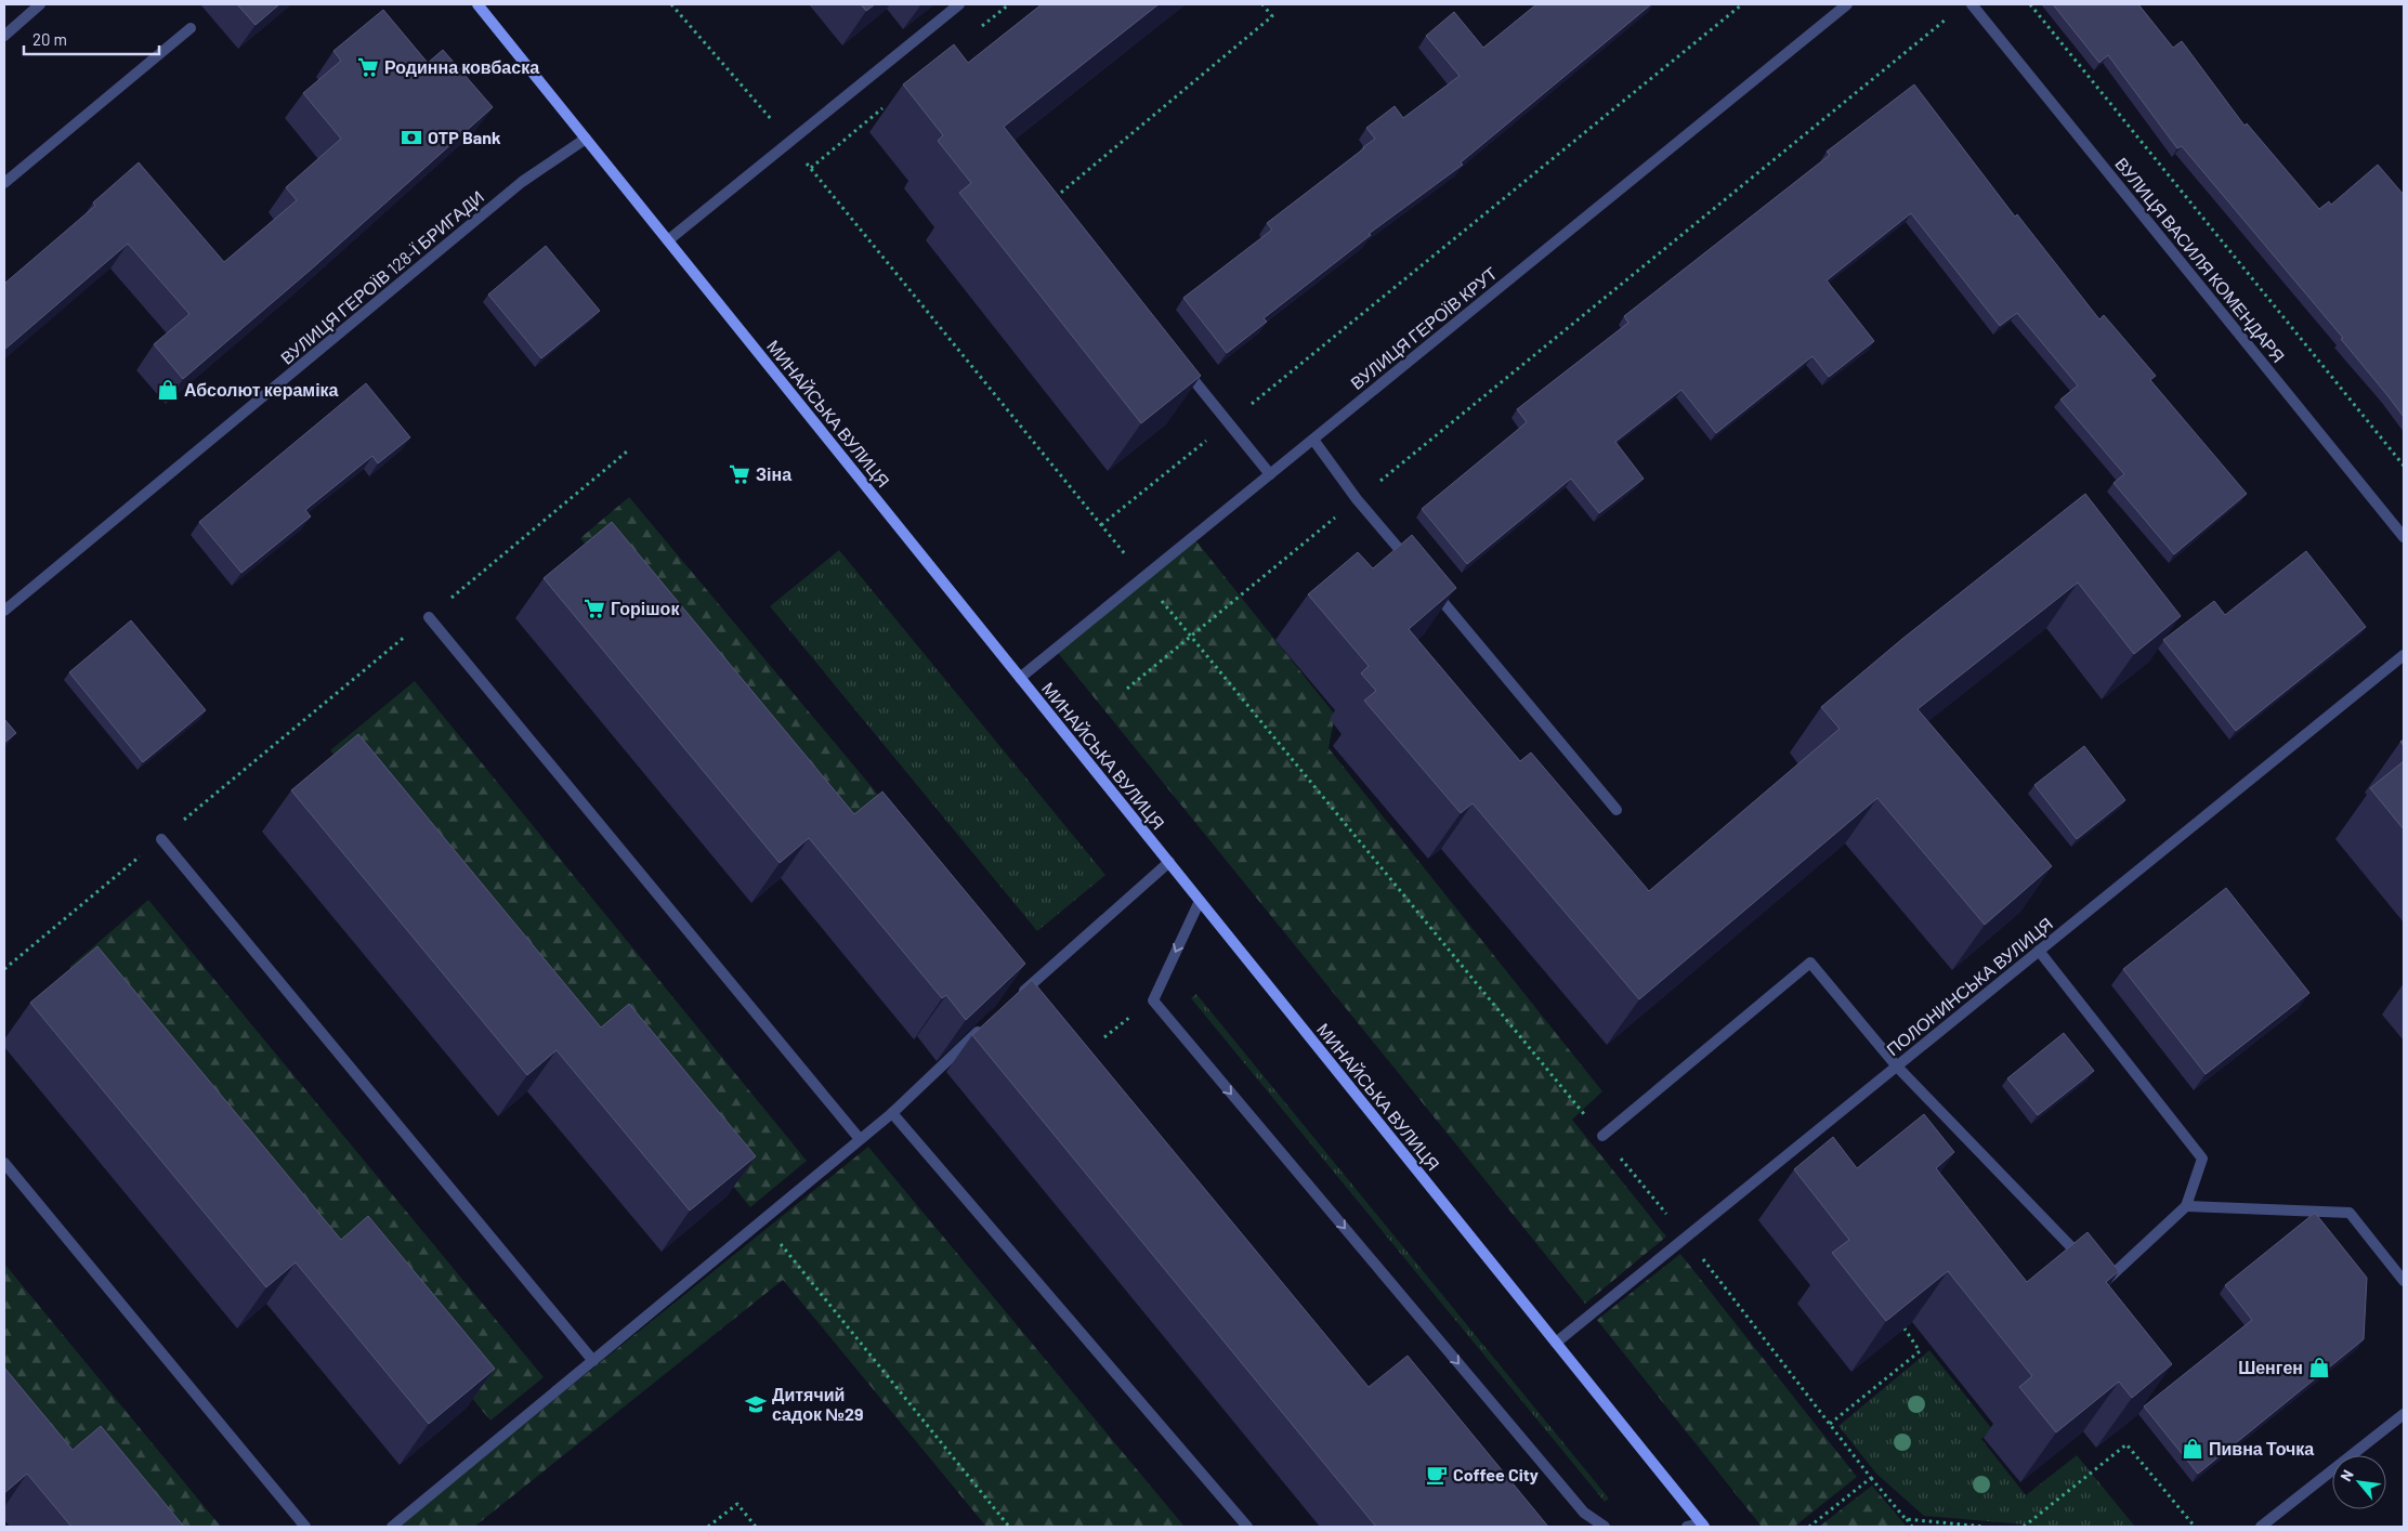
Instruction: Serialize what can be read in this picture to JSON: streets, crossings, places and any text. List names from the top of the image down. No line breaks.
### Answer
{"streets":{"main road":["МИНАЙСЬКА ВУЛИЦЯ"],"street":["ВУЛИЦЯ ВАСИЛЯ КОМЕНДАРЯ","ВУЛИЦЯ ГЕРОЇВ 128-Ї БРИГАДИ","ВУЛИЦЯ ГЕРОЇВ КРУТ","ПОЛОНИНСЬКА ВУЛИЦЯ"]},"crossings":[["ВУЛИЦЯ ГЕРОЇВ 128-Ї БРИГАДИ","МИНАЙСЬКА ВУЛИЦЯ"],["ВУЛИЦЯ ГЕРОЇВ КРУТ","МИНАЙСЬКА ВУЛИЦЯ"],["МИНАЙСЬКА ВУЛИЦЯ","ПОЛОНИНСЬКА ВУЛИЦЯ"]],"places":{"supermarket":["Родинна ковбаска","Зіна","Горішок"],"bank":["OTP Bank"],"shop":["Абсолют кераміка","Шенген","Пивна Точка"],"school or university":["Дитячий садок №29"],"cafe":["Coffee City"]},"scale_bar":"20 m","north":"top left"}
